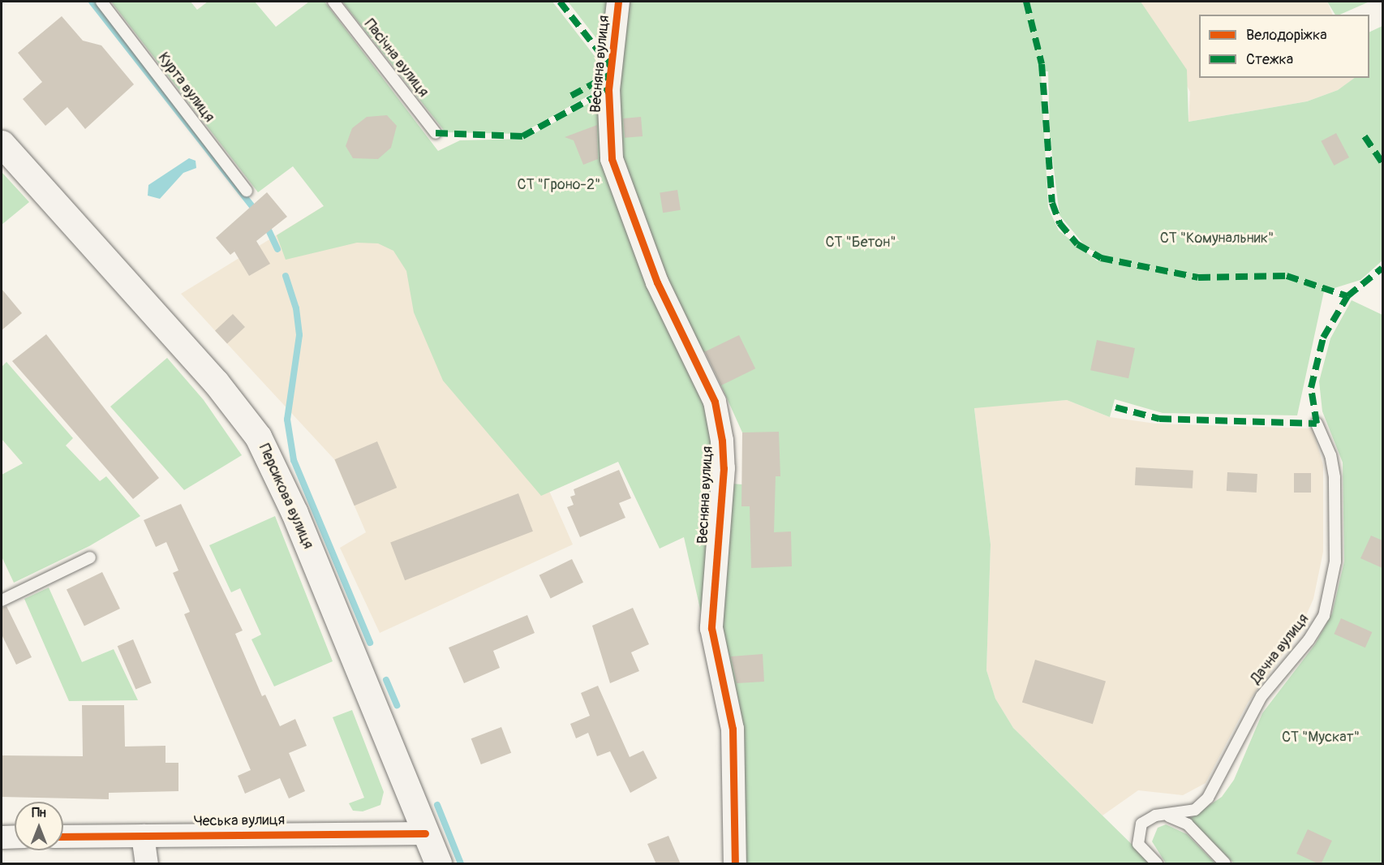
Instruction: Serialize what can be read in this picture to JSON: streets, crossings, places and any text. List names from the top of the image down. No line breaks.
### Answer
{"streets":{"main road":["Персикова вулиця"],"street":["Весняна вулиця","Чеська вулиця"],"lane":["Пасічна вулиця","Курта вулиця","Дачна вулиця"]},"crossings":[["Персикова вулиця","Чеська вулиця"]],"parks":["СТ \"Гроно-2\"","СТ \"Комунальник\"","СТ \"Бетон\"","СТ \"Мускат\""],"legend":["Велодоріжка","Стежка"],"north":"top"}
